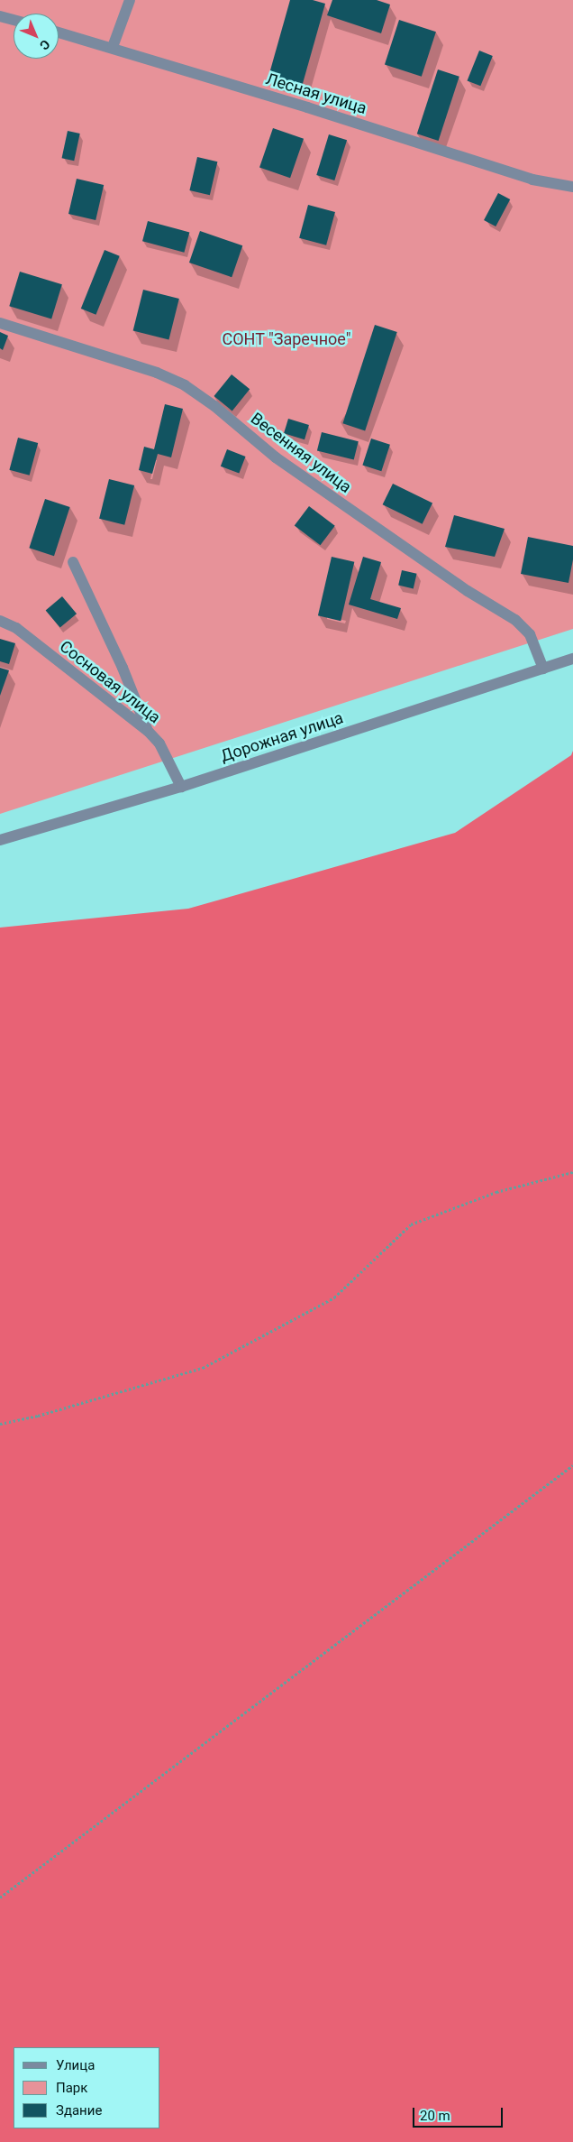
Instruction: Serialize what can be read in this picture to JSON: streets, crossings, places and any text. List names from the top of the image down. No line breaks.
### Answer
{"streets":{"street":["Лесная улица","Весенняя улица","Сосновая улица","Дорожная улица"]},"crossings":[["Весенняя улица","Дорожная улица"],["Сосновая улица","Дорожная улица"]],"parks":["СОНТ \"Заречное\""],"legend":["Улица","Парк","Здание"],"scale_bar":"20 m","north":"bottom right"}
